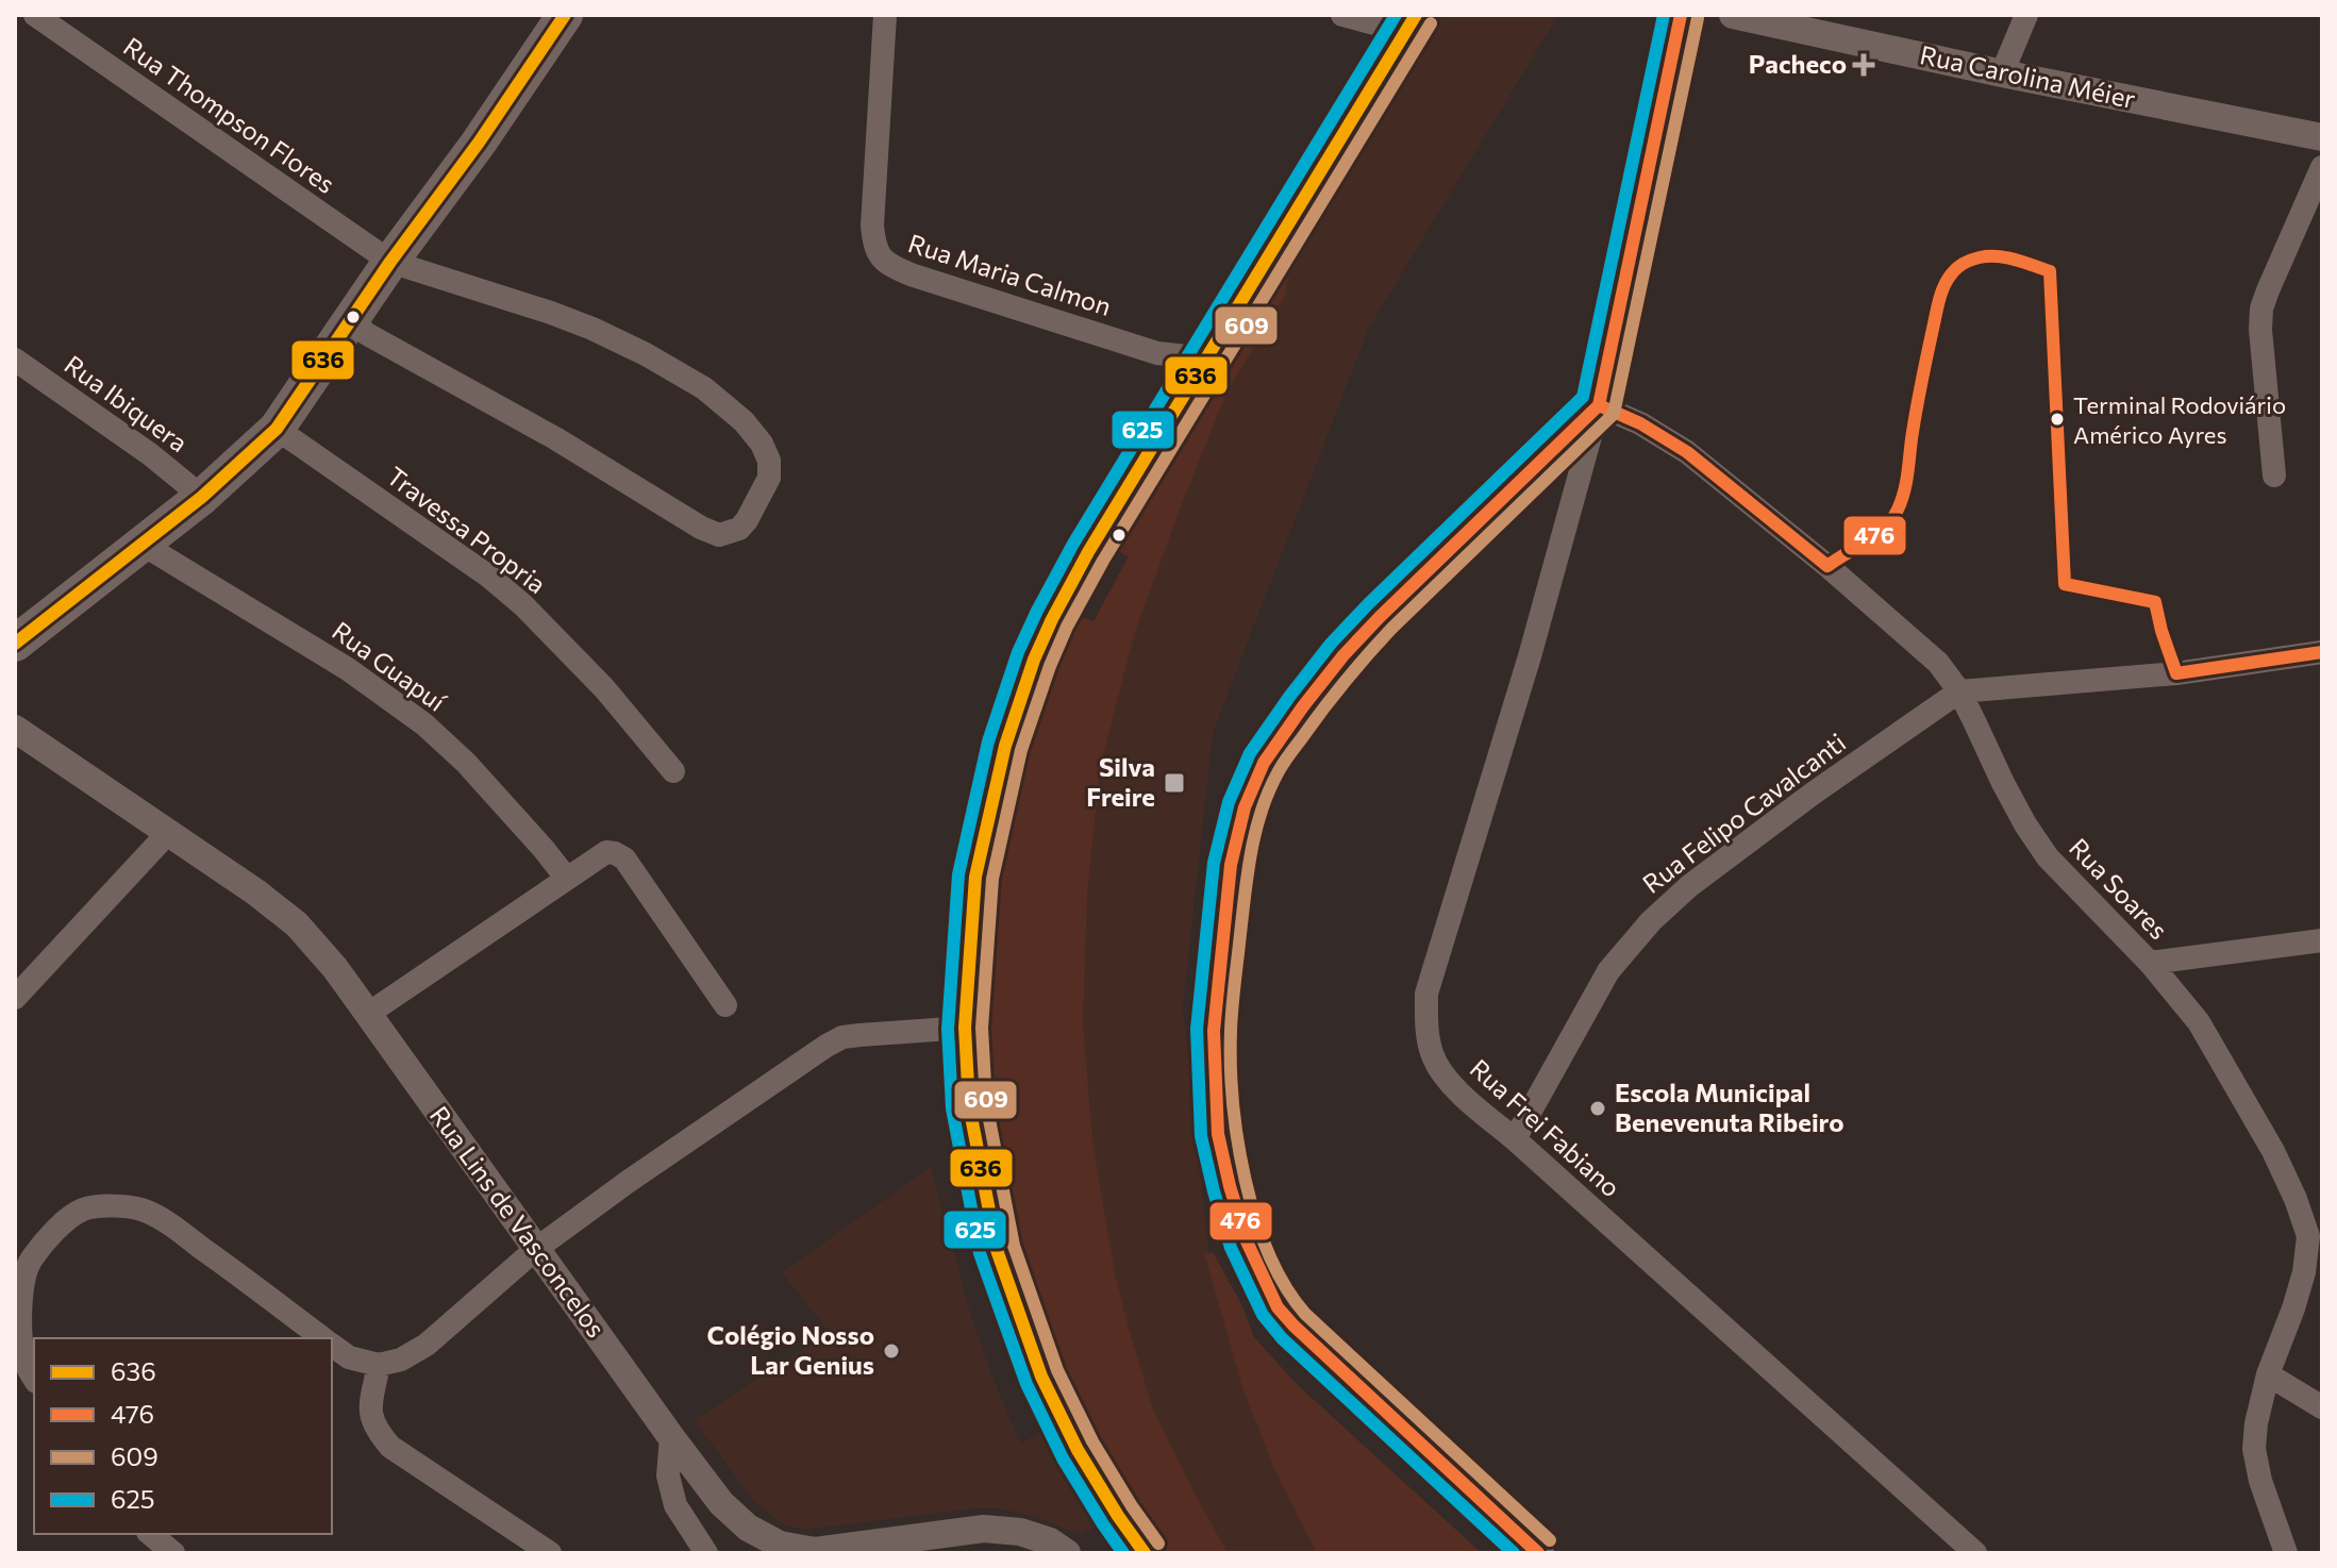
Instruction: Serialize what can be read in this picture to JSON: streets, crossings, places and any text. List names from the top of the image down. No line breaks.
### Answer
{"streets":{"street":["Rua Carolina Méier","Rua Thompson Flores","Rua Maria Calmon","Rua Ibiquera","Travessa Propria","Rua Guapuí","Rua Felipo Cavalcanti","Rua Soares","Rua Frei Fabiano","Rua Lins de Vasconcelos"]},"crossings":[["Rua Felipo Cavalcanti","Rua Soares"],["Rua Felipo Cavalcanti","Rua Frei Fabiano"],["Rua Soares","Rua Frei Fabiano"]],"places":{"health":["Pacheco"],"other":["Terminal Rodoviário Américo Ayres","Escola Municipal Benevenuta Ribeiro","Colégio Nosso Lar Genius"],"transit":["Silva Freire"]},"lines":["transit line 636","transit line 476","transit line 625","transit line 609"],"legend":["636","476","609","625"]}
